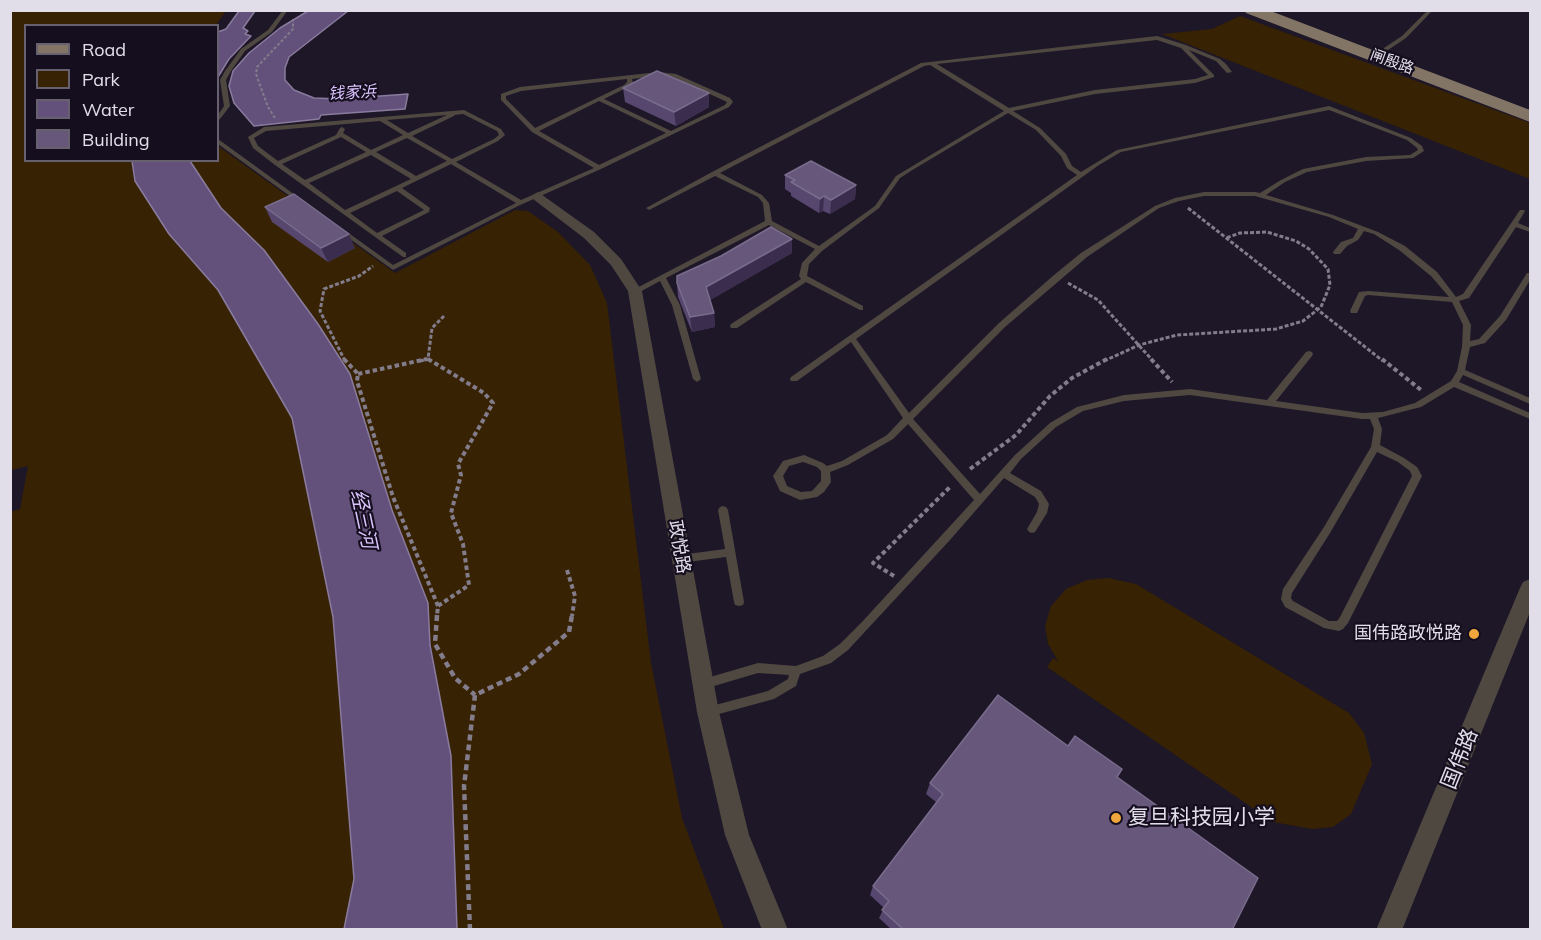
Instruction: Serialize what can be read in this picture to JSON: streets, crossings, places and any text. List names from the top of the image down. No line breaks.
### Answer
{"streets":{"main road":["闸殷路"],"street":["政悦路","国伟路"]},"water":["钱家浜","经三河"],"places":["国伟路政悦路","复旦科技园小学"],"legend":["Road","Park","Water","Building"]}
